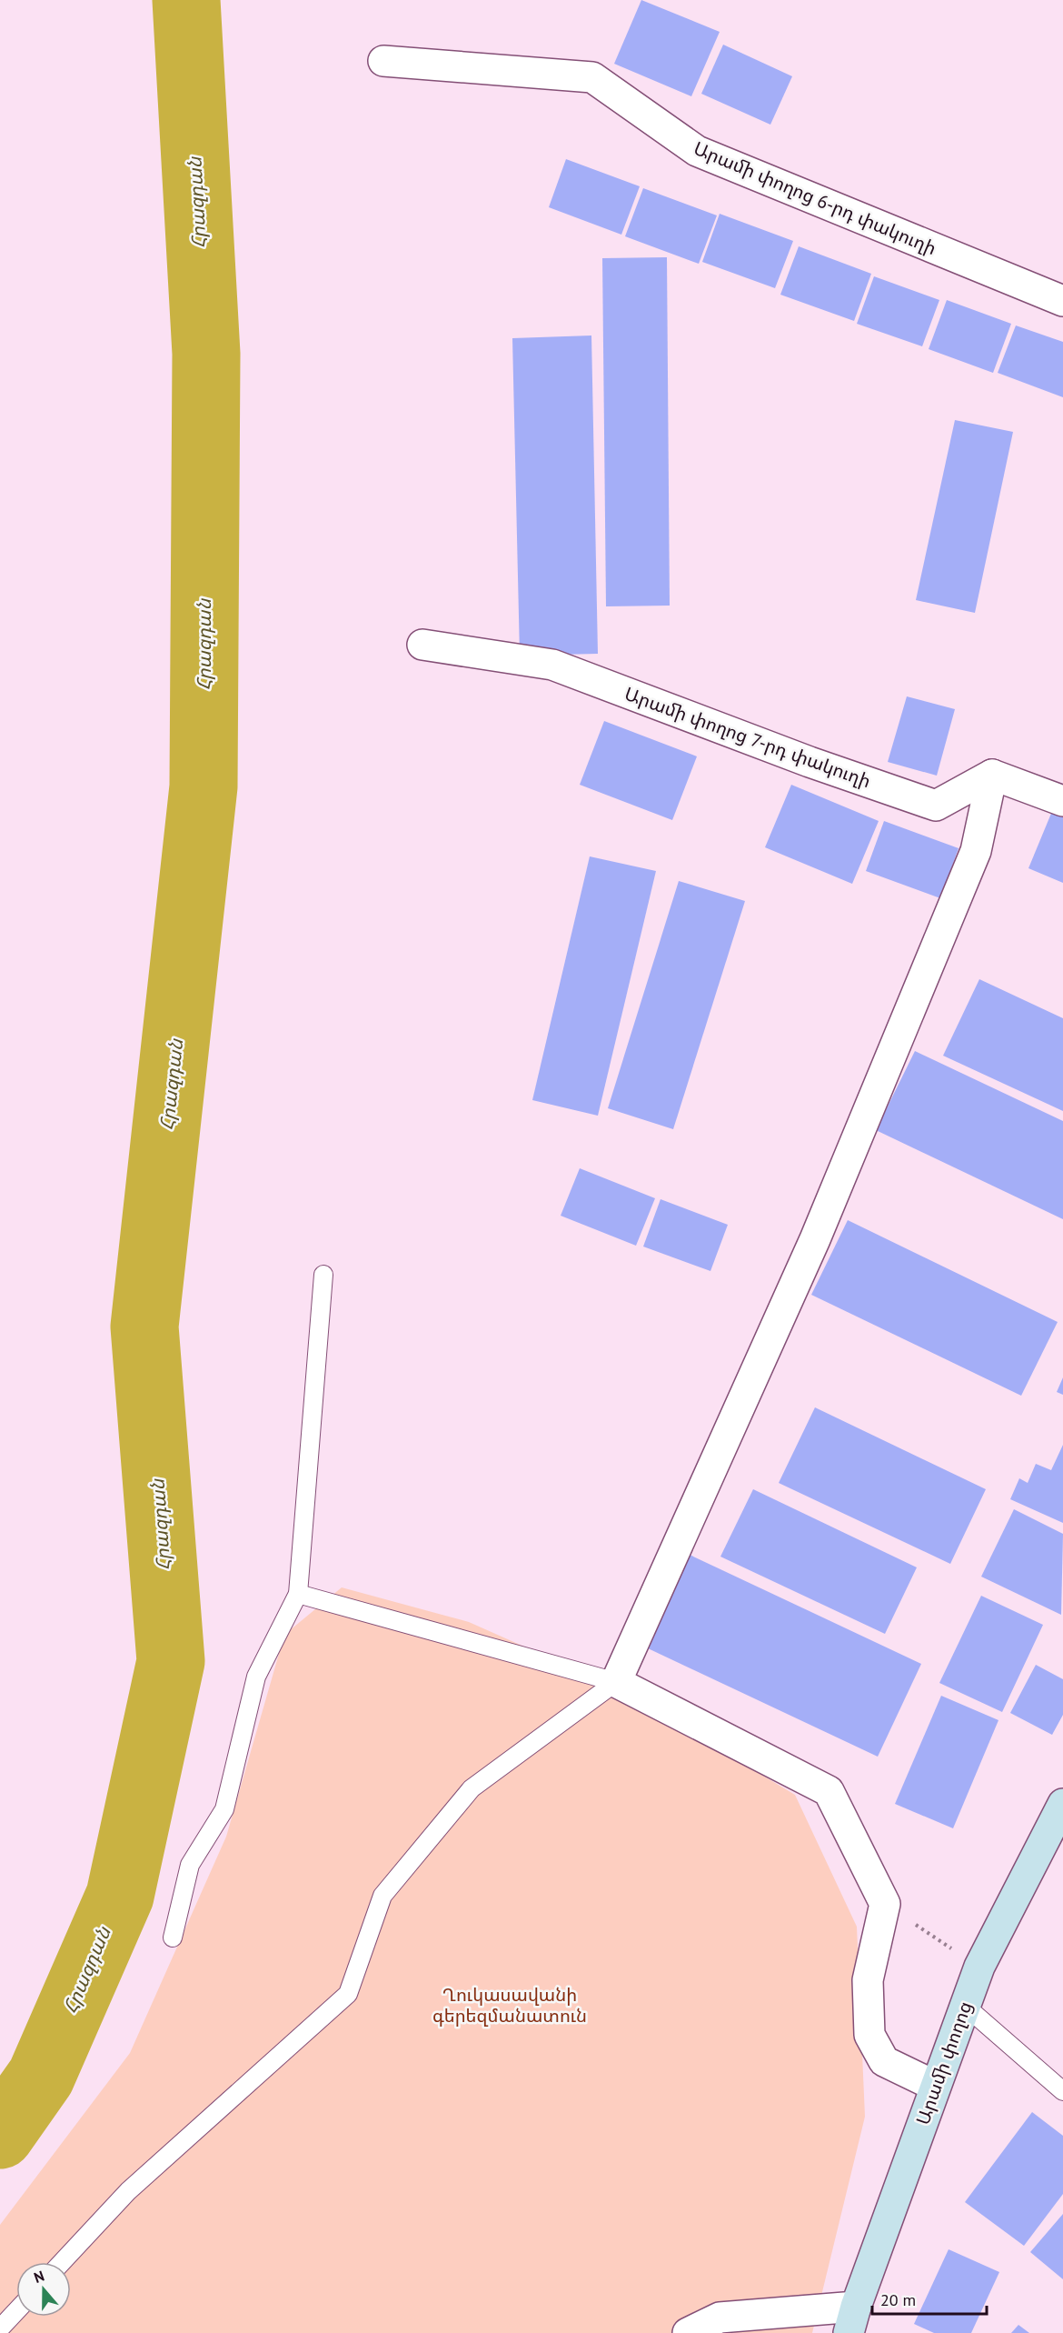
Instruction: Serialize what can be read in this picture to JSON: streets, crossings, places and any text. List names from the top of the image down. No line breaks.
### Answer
{"streets":{"main road":["Արամի փողոց"],"street":["Արամի փողոց 6-րդ փակուղի","Արամի փողոց 7-րդ փակուղի"]},"water":["Հրազդան"],"parks":["Ղուկասավանի գերեզմանատուն"],"scale_bar":"20 m","north":"top"}
